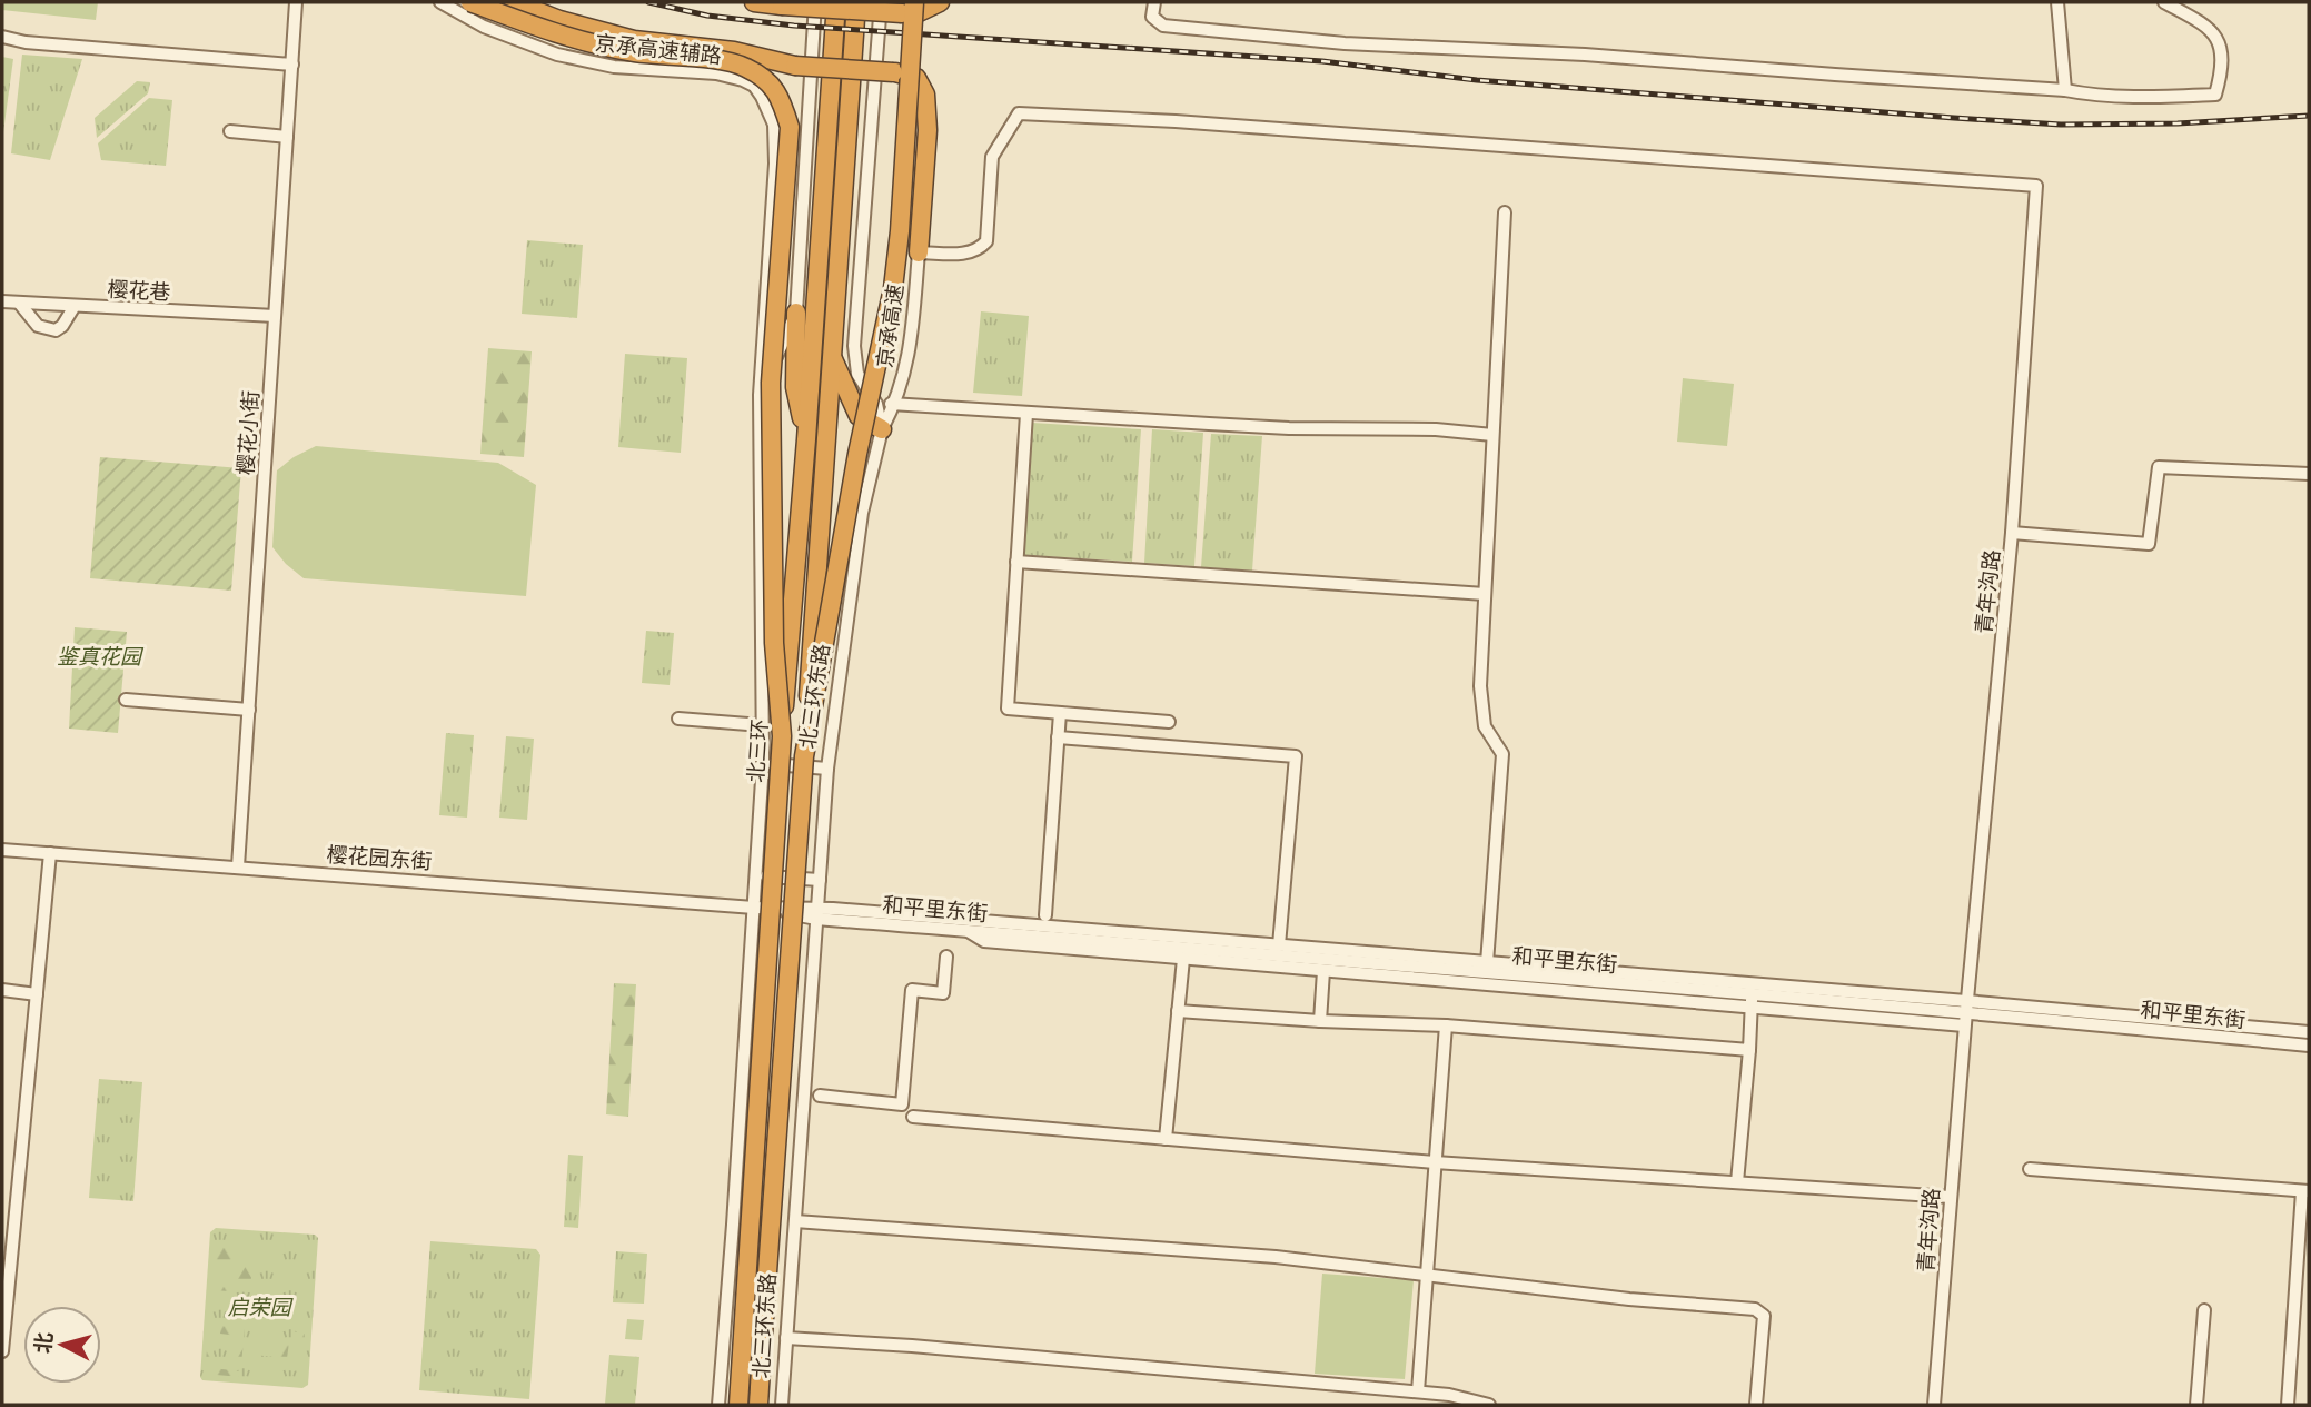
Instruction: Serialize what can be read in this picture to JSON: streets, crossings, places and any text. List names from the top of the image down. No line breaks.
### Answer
{"streets":{"highway":["北三环"],"street":["京承高速辅路","樱花巷","京承高速","樱花小街","青年沟路","北三环东路","樱花园东街","和平里东街"]},"crossings":[["京承高速辅路","北三环东路"],["樱花巷","樱花小街"],["京承高速","青年沟路"],["京承高速","北三环东路"],["樱花小街","樱花园东街"],["青年沟路","和平里东街"],["北三环东路","樱花园东街"],["北三环东路","和平里东街"],["樱花园东街","和平里东街"]],"parks":["鉴真花园","启荣园"],"north":"left"}
